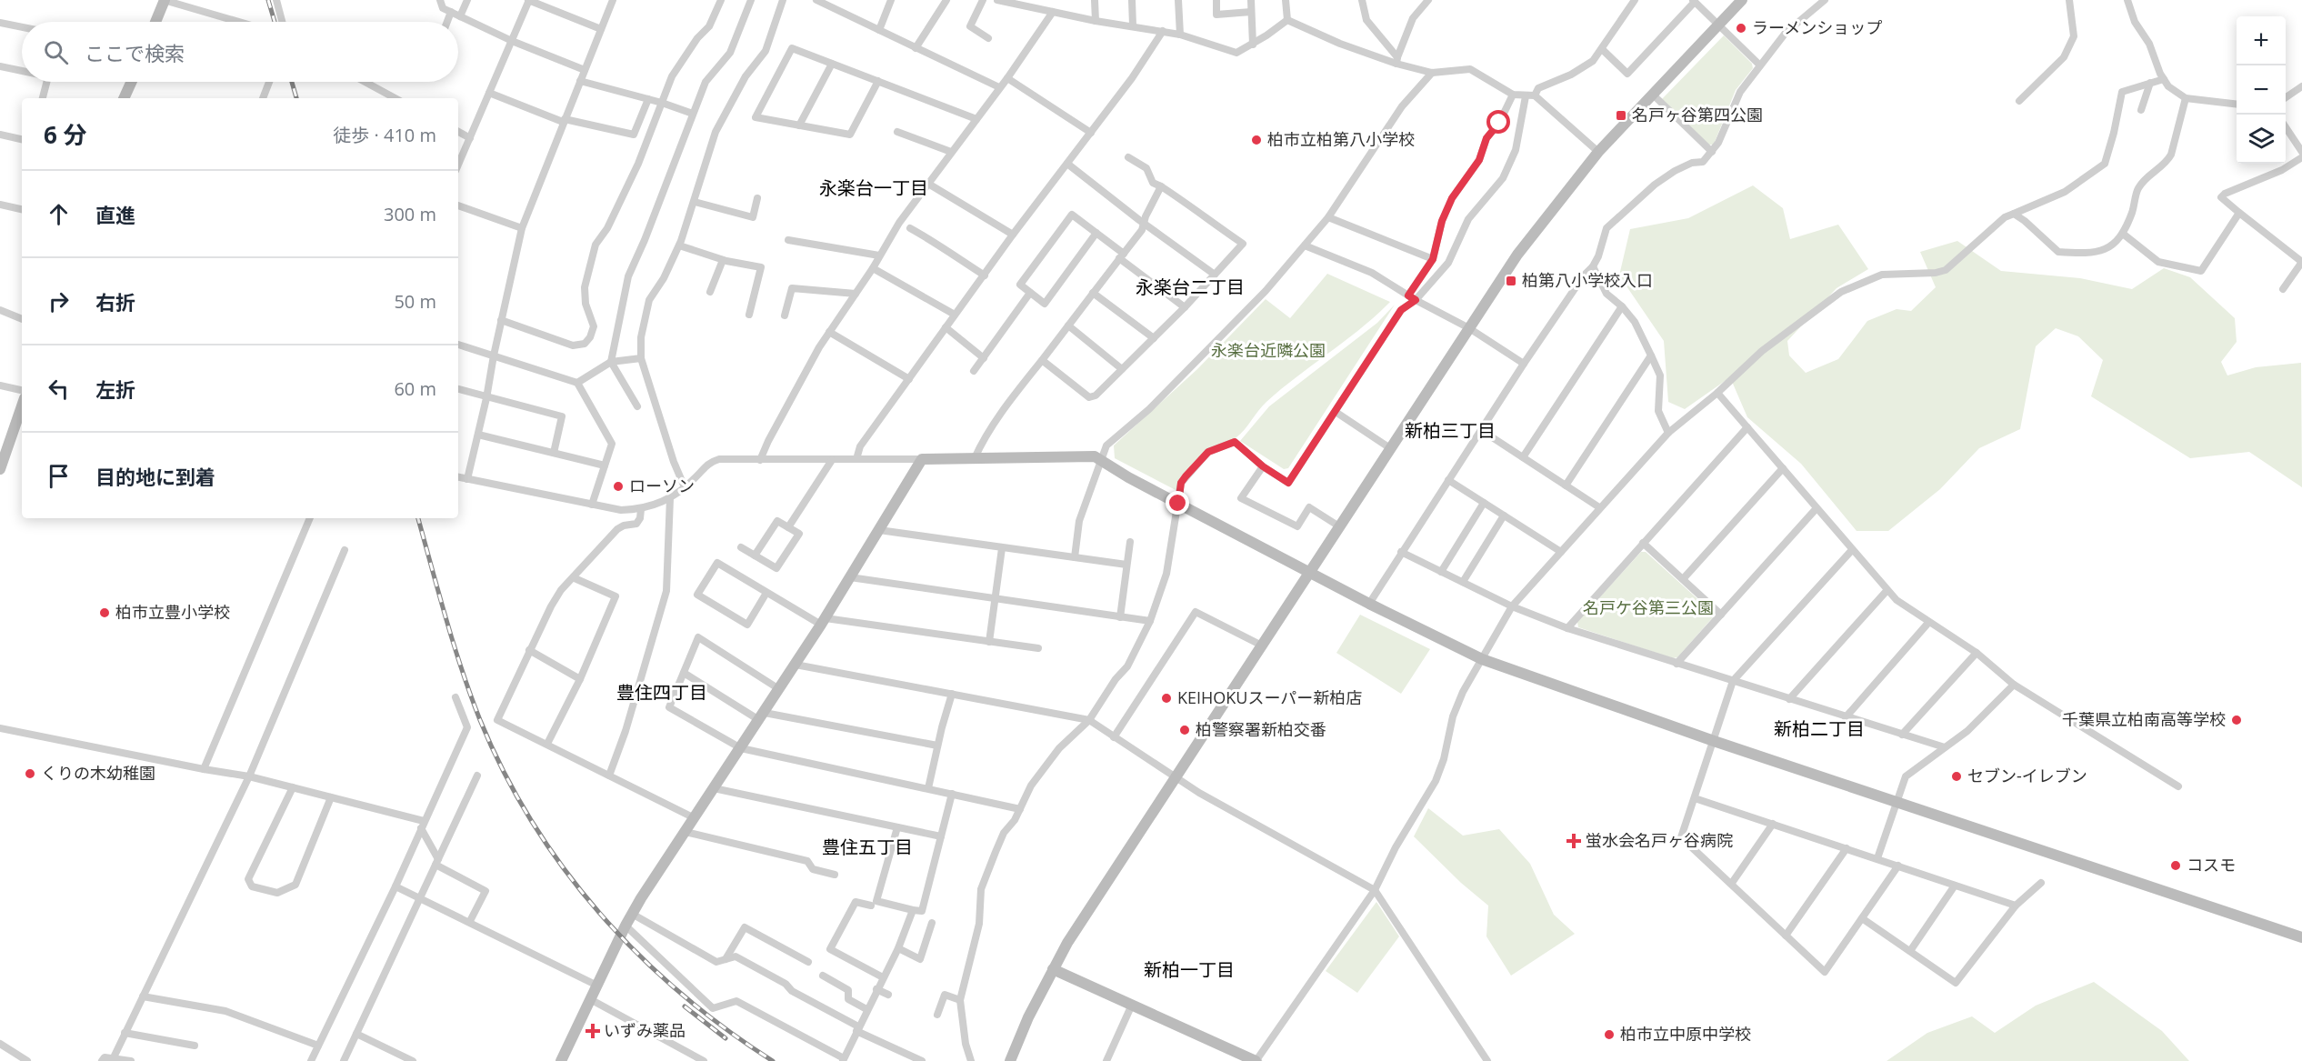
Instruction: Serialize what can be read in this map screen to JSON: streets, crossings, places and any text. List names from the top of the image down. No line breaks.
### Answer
{"districts":["永楽台一丁目","永楽台二丁目","新柏三丁目","豊住四丁目","新柏二丁目","豊住五丁目","新柏一丁目"],"parks":["永楽台近隣公園","名戸ケ谷第三公園"],"places":{"other":["ラーメンショップ","柏市立柏第八小学校","ローソン","柏市立豊小学校","KEIHOKUスーパー新柏店","千葉県立柏南高等学校","柏警察署新柏交番","くりの木幼稚園","セブン-イレブン","コスモ","柏市立中原中学校"],"transit":["名戸ヶ谷第四公園","柏第八小学校入口"],"health":["蛍水会名戸ヶ谷病院","いずみ薬品"]},"page":{"map_buttons":["+","−"],"search":"ここで検索","heading":["6 分","徒歩 · 410 m"],"list":[["直進","300 m"],["右折","50 m"],["左折","60 m"],"目的地に到着"]}}
